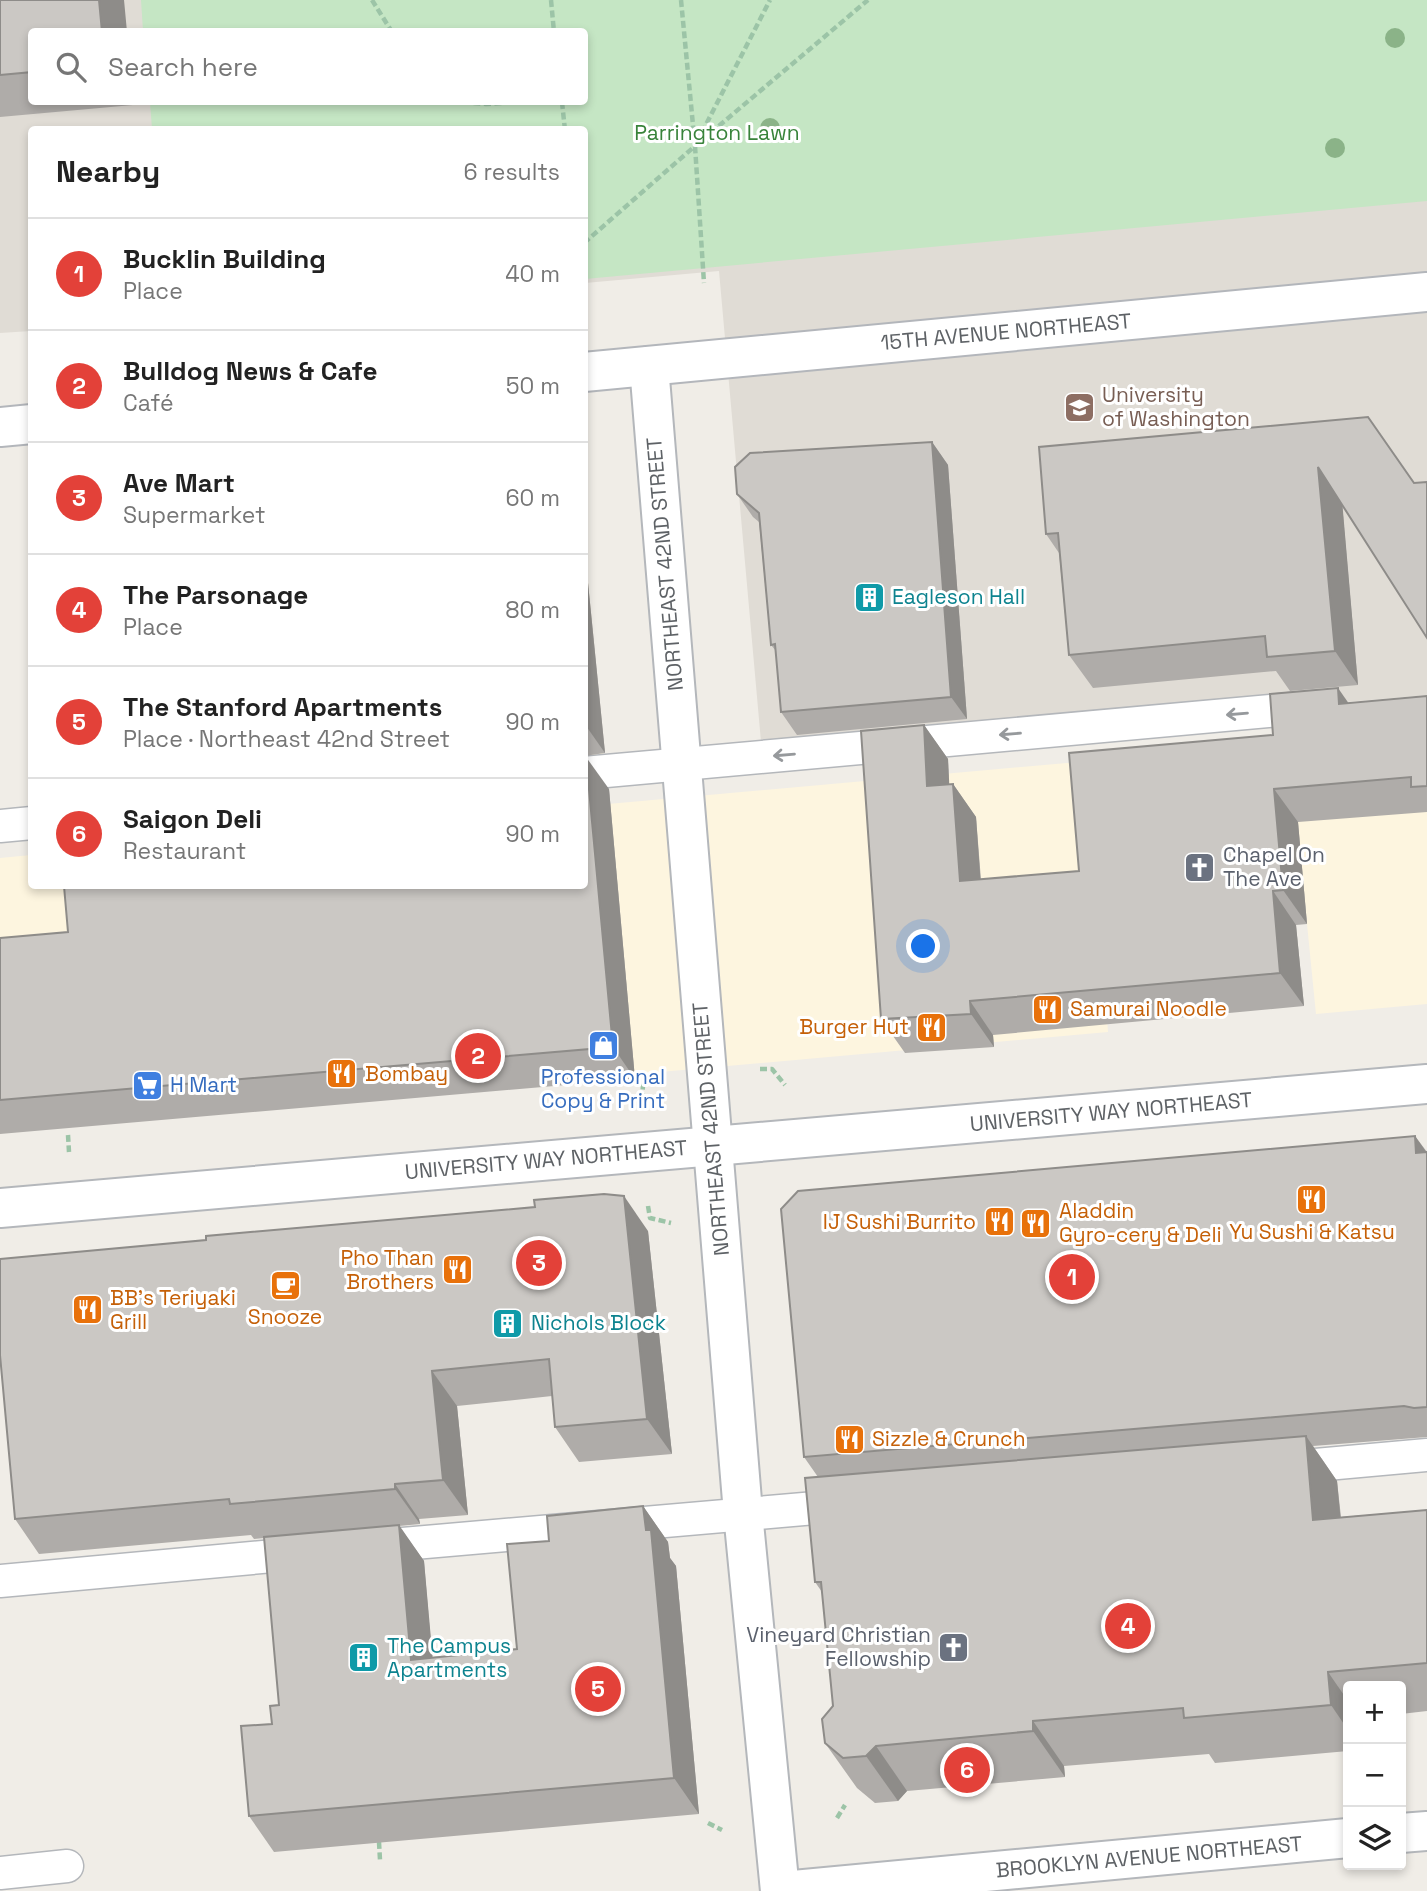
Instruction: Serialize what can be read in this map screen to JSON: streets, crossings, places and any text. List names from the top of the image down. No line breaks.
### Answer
{"streets":{"street":["15TH AVENUE NORTHEAST","NORTHEAST 42ND STREET","UNIVERSITY WAY NORTHEAST","BROOKLYN AVENUE NORTHEAST"]},"crossings":[["15TH AVENUE NORTHEAST","NORTHEAST 42ND STREET"],["NORTHEAST 42ND STREET","UNIVERSITY WAY NORTHEAST"],["NORTHEAST 42ND STREET","BROOKLYN AVENUE NORTHEAST"]],"parks":["Parrington Lawn"],"places":{"school or university":["University of Washington"],"building":["Eagleson Hall","Nichols Block","The Campus Apartments"],"church":["Chapel On The Ave","Vineyard Christian Fellowship"],"restaurant":["Samurai Noodle","Burger Hut","Bombay","Yu Sushi & Katsu","IJ Sushi Burrito","Aladdin Gyro-cery & Deli","Pho Than Brothers","BB's Teriyaki Grill","Sizzle & Crunch"],"shop":["Professional Copy & Print"],"supermarket":["H Mart"],"cafe":["Snooze"]},"page":{"search":"Search here","heading":["Nearby","6 results"],"list":[{"mark":"1","name":"Bucklin Building","note":"Place","value":"40 m"},{"mark":"2","name":"Bulldog News & Cafe","note":"Café","value":"50 m"},{"mark":"3","name":"Ave Mart","note":"Supermarket","value":"60 m"},{"mark":"4","name":"The Parsonage","note":"Place","value":"80 m"},{"mark":"5","name":"The Stanford Apartments","note":"Place · Northeast 42nd Street","value":"90 m"},{"mark":"6","name":"Saigon Deli","note":"Restaurant","value":"90 m"}],"pins":["2","3","1","4","5","6"],"map_buttons":["+","−"]}}
